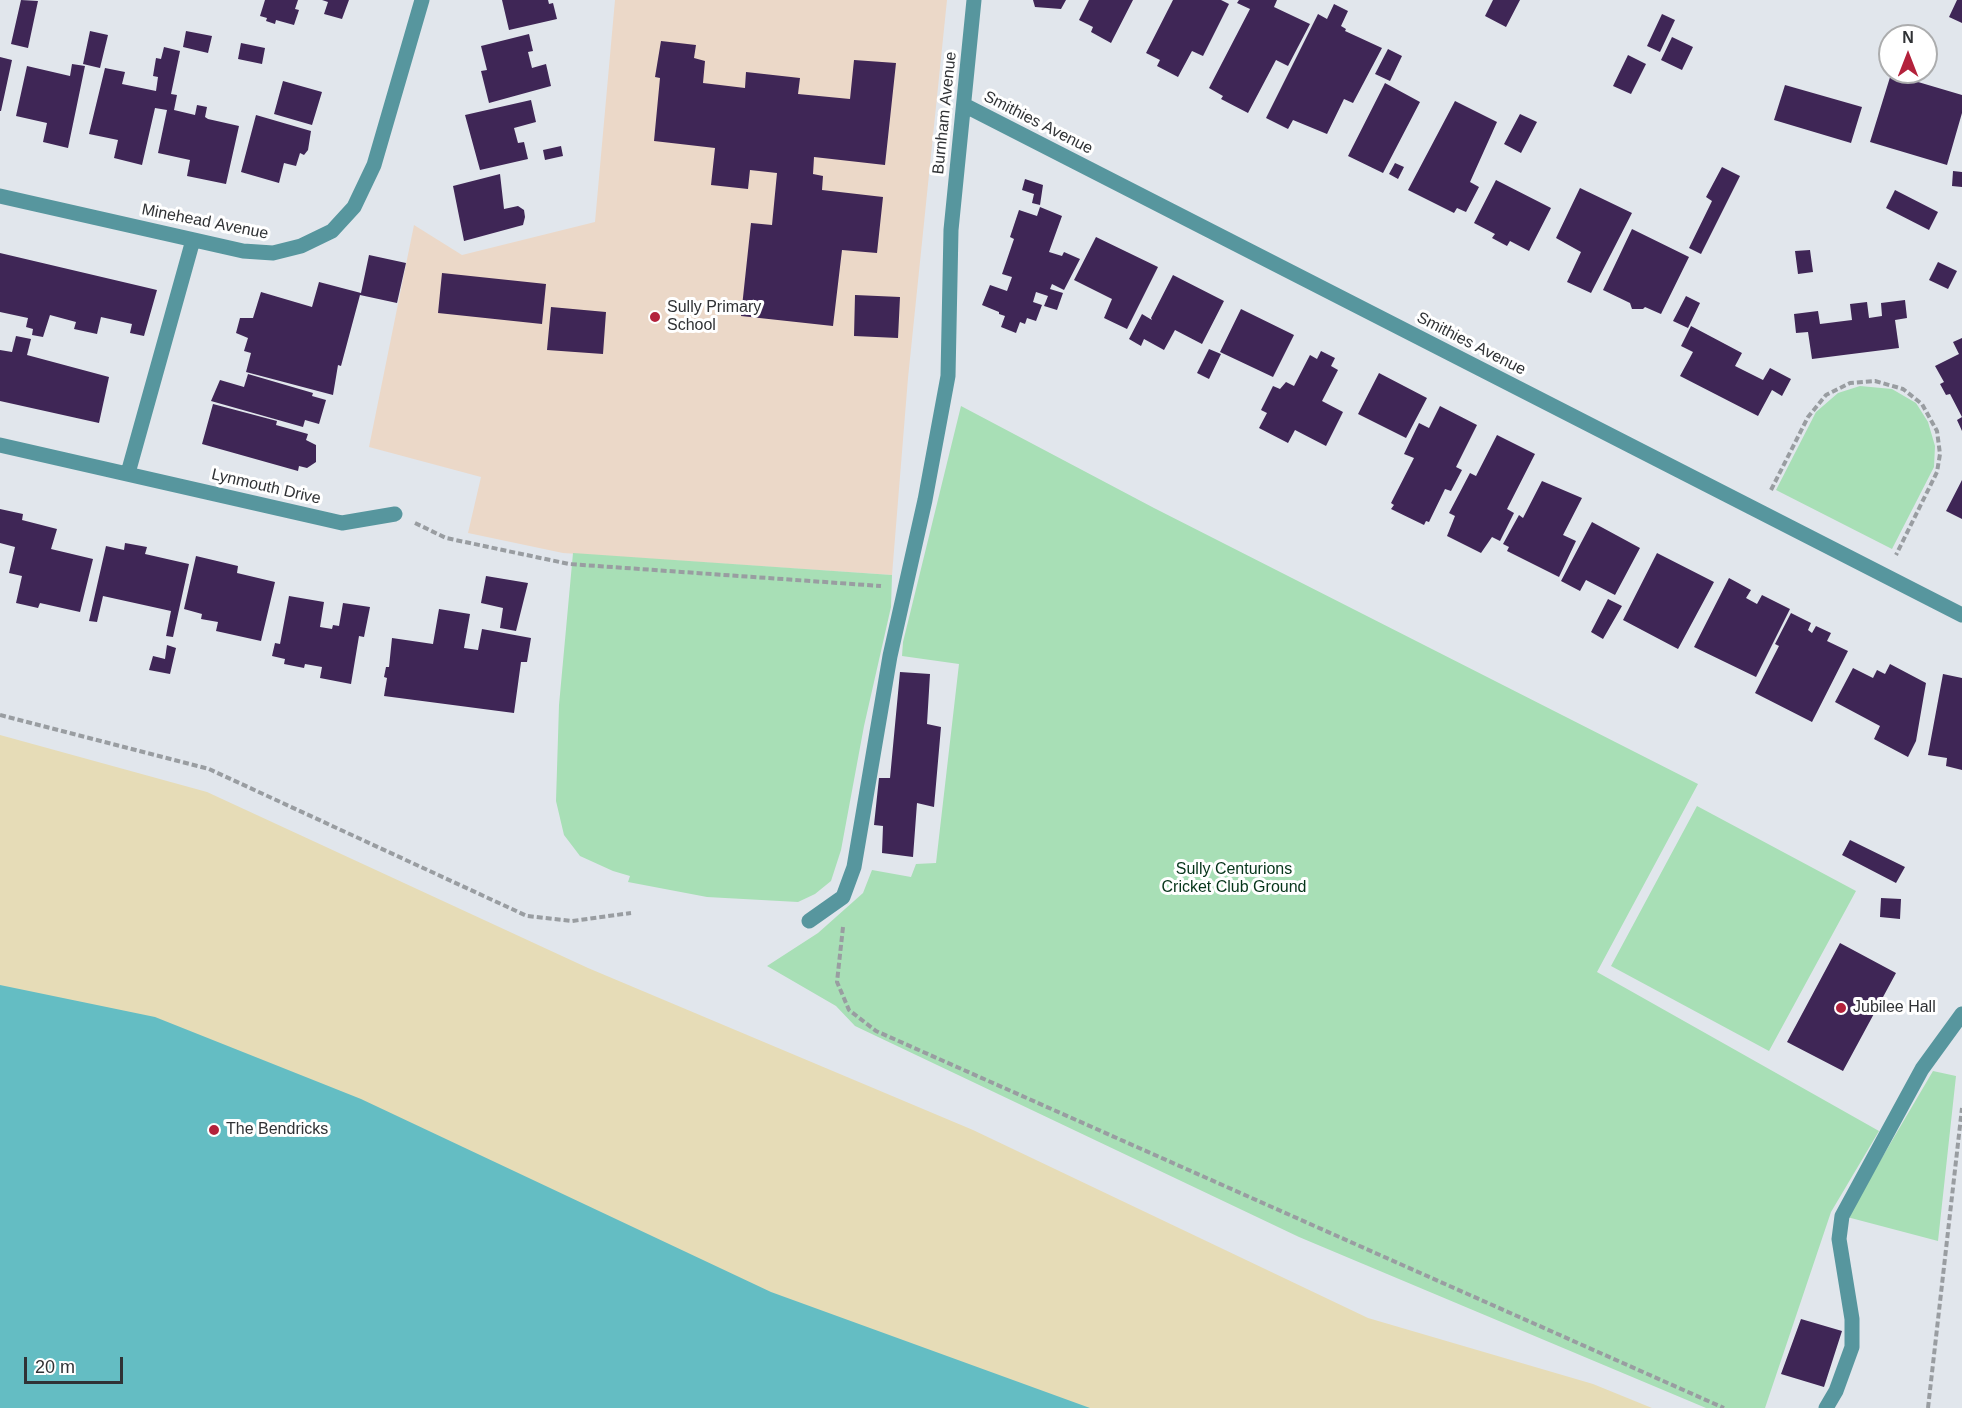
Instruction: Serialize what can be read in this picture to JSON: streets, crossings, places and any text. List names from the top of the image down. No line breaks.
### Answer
{"streets":{"street":["Burnham Avenue","Smithies Avenue","Minehead Avenue","Lynmouth Drive"]},"crossings":[["Burnham Avenue","Smithies Avenue"]],"parks":["Sully Centurions Cricket Club Ground"],"places":["Sully Primary School","Jubilee Hall","The Bendricks"],"scale_bar":"20 m","north":"top"}
